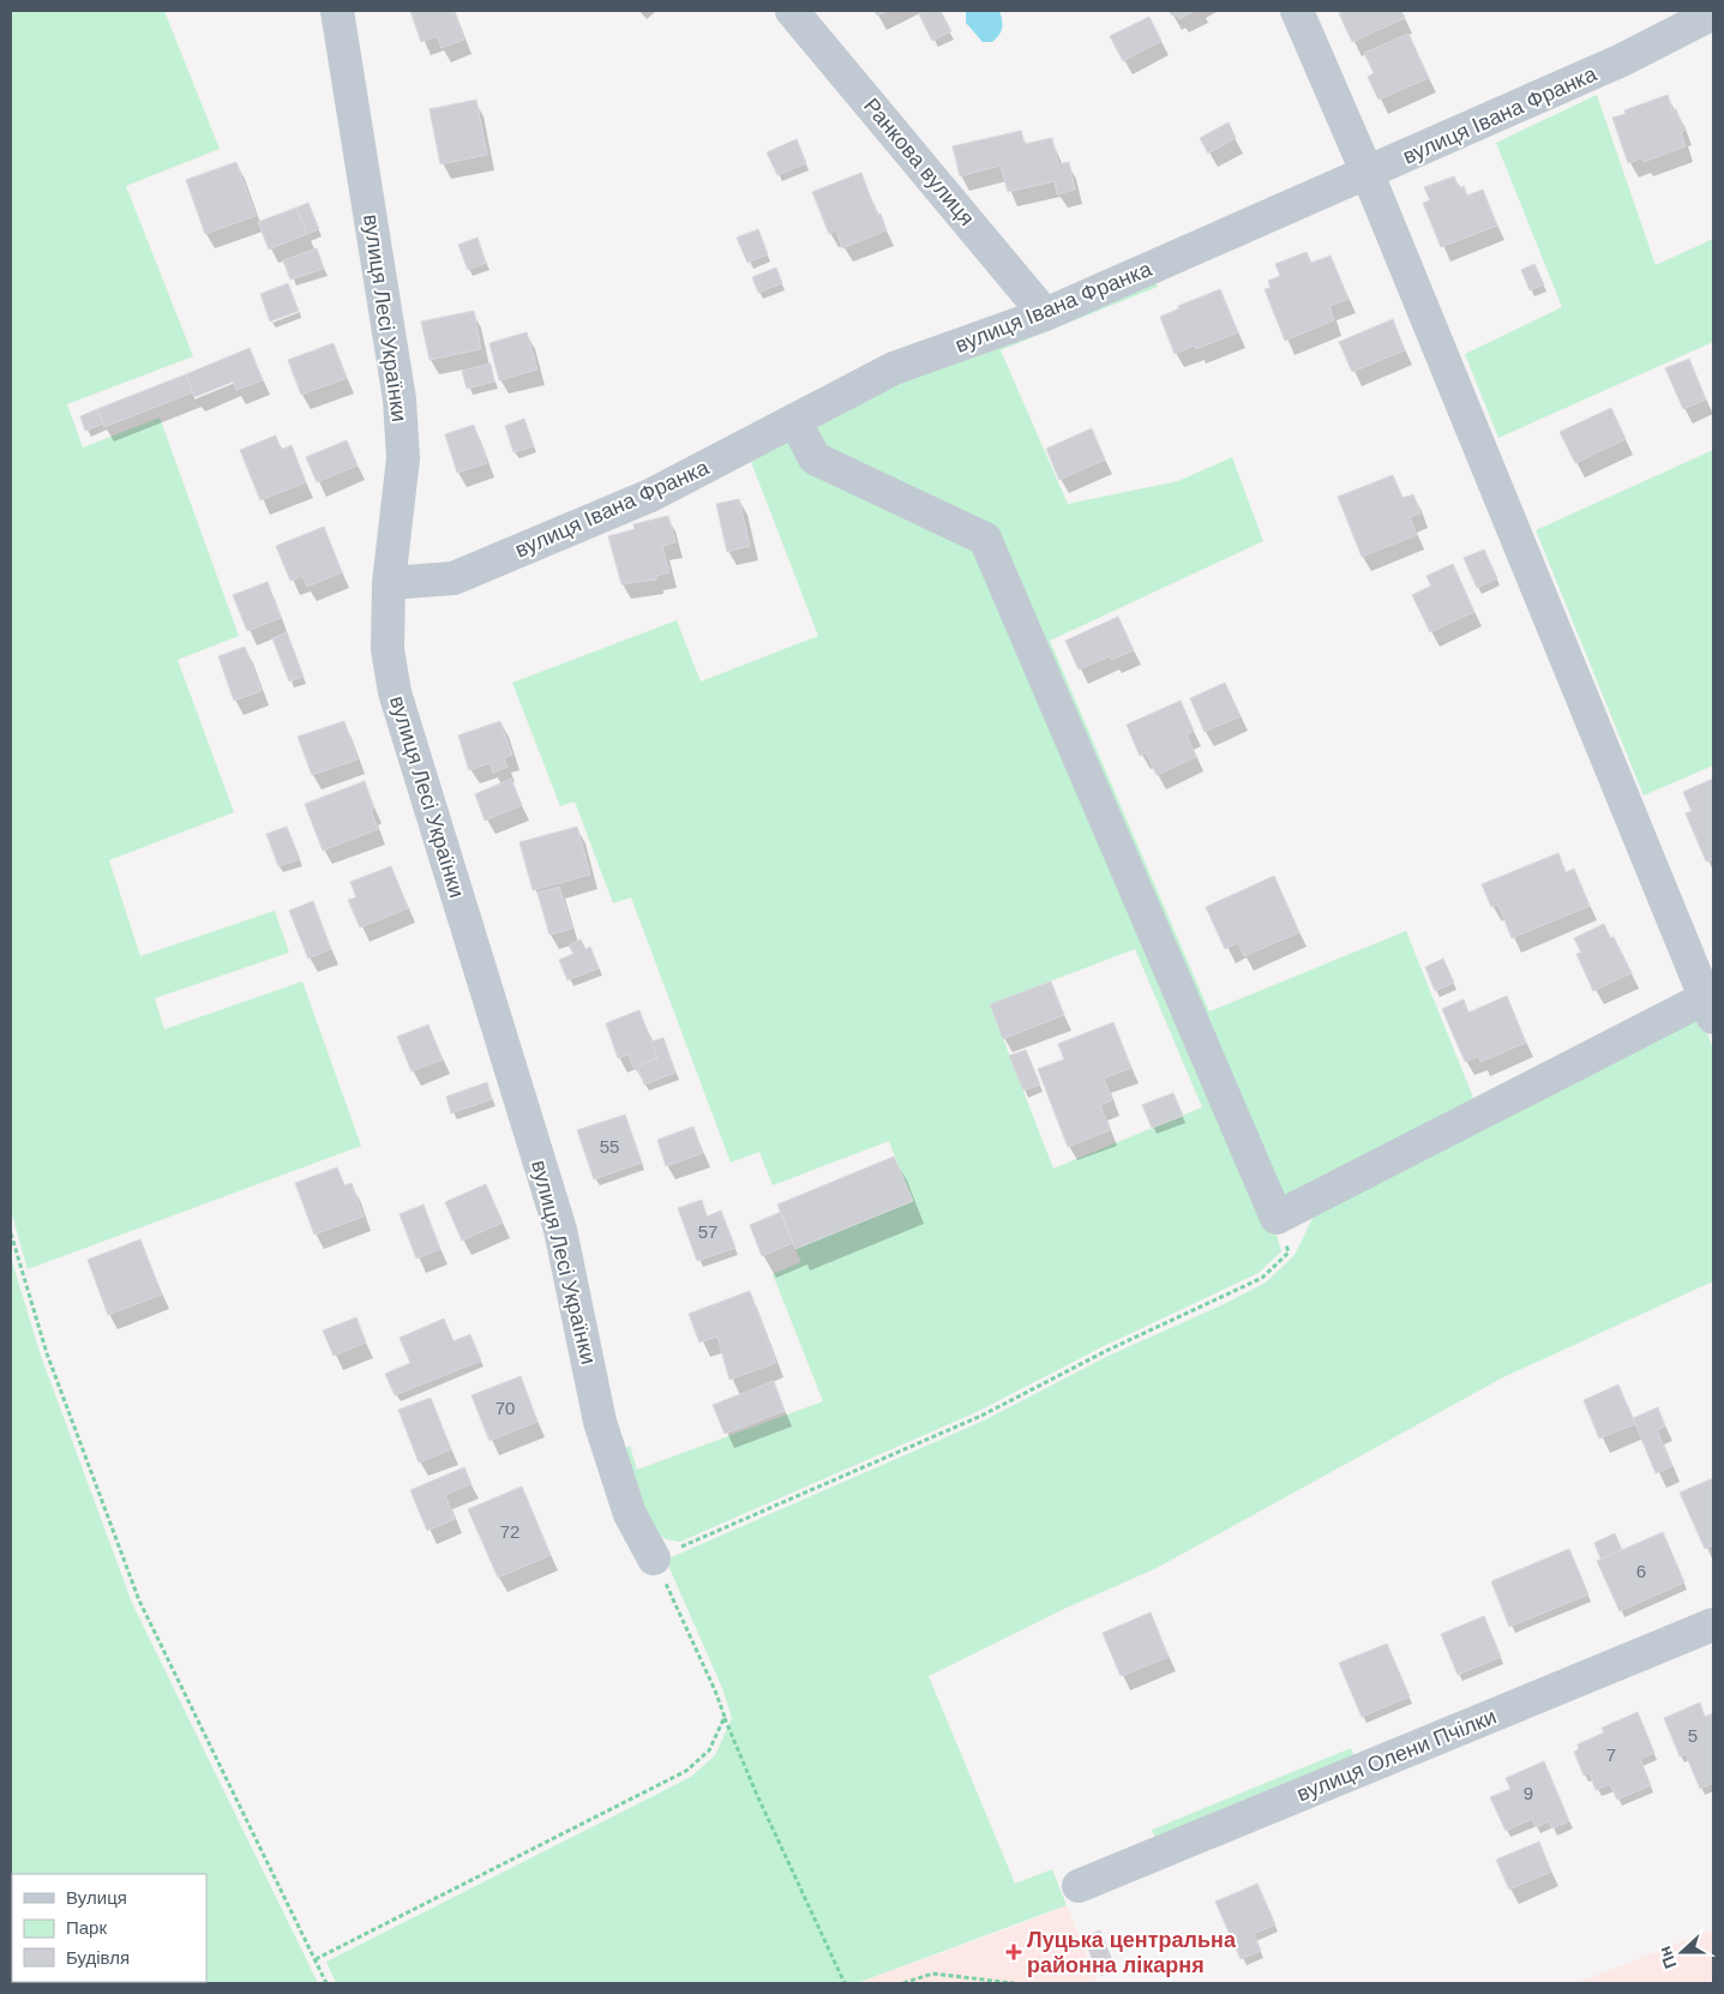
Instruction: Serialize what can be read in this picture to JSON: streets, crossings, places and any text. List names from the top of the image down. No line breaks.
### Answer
{"streets":{"street":["вулиця Івана Франка","Ранкова вулиця","вулиця Лесі Українки","вулиця Олени Пчілки"]},"crossings":[["вулиця Івана Франка","Ранкова вулиця"],["вулиця Івана Франка","вулиця Лесі Українки"]],"places":{"health":["Луцька центральна районна лікарня"]},"house_numbers":["55","57","70","72","6","5","7","9"],"legend":["Вулиця","Парк","Будівля"],"north":"left"}
